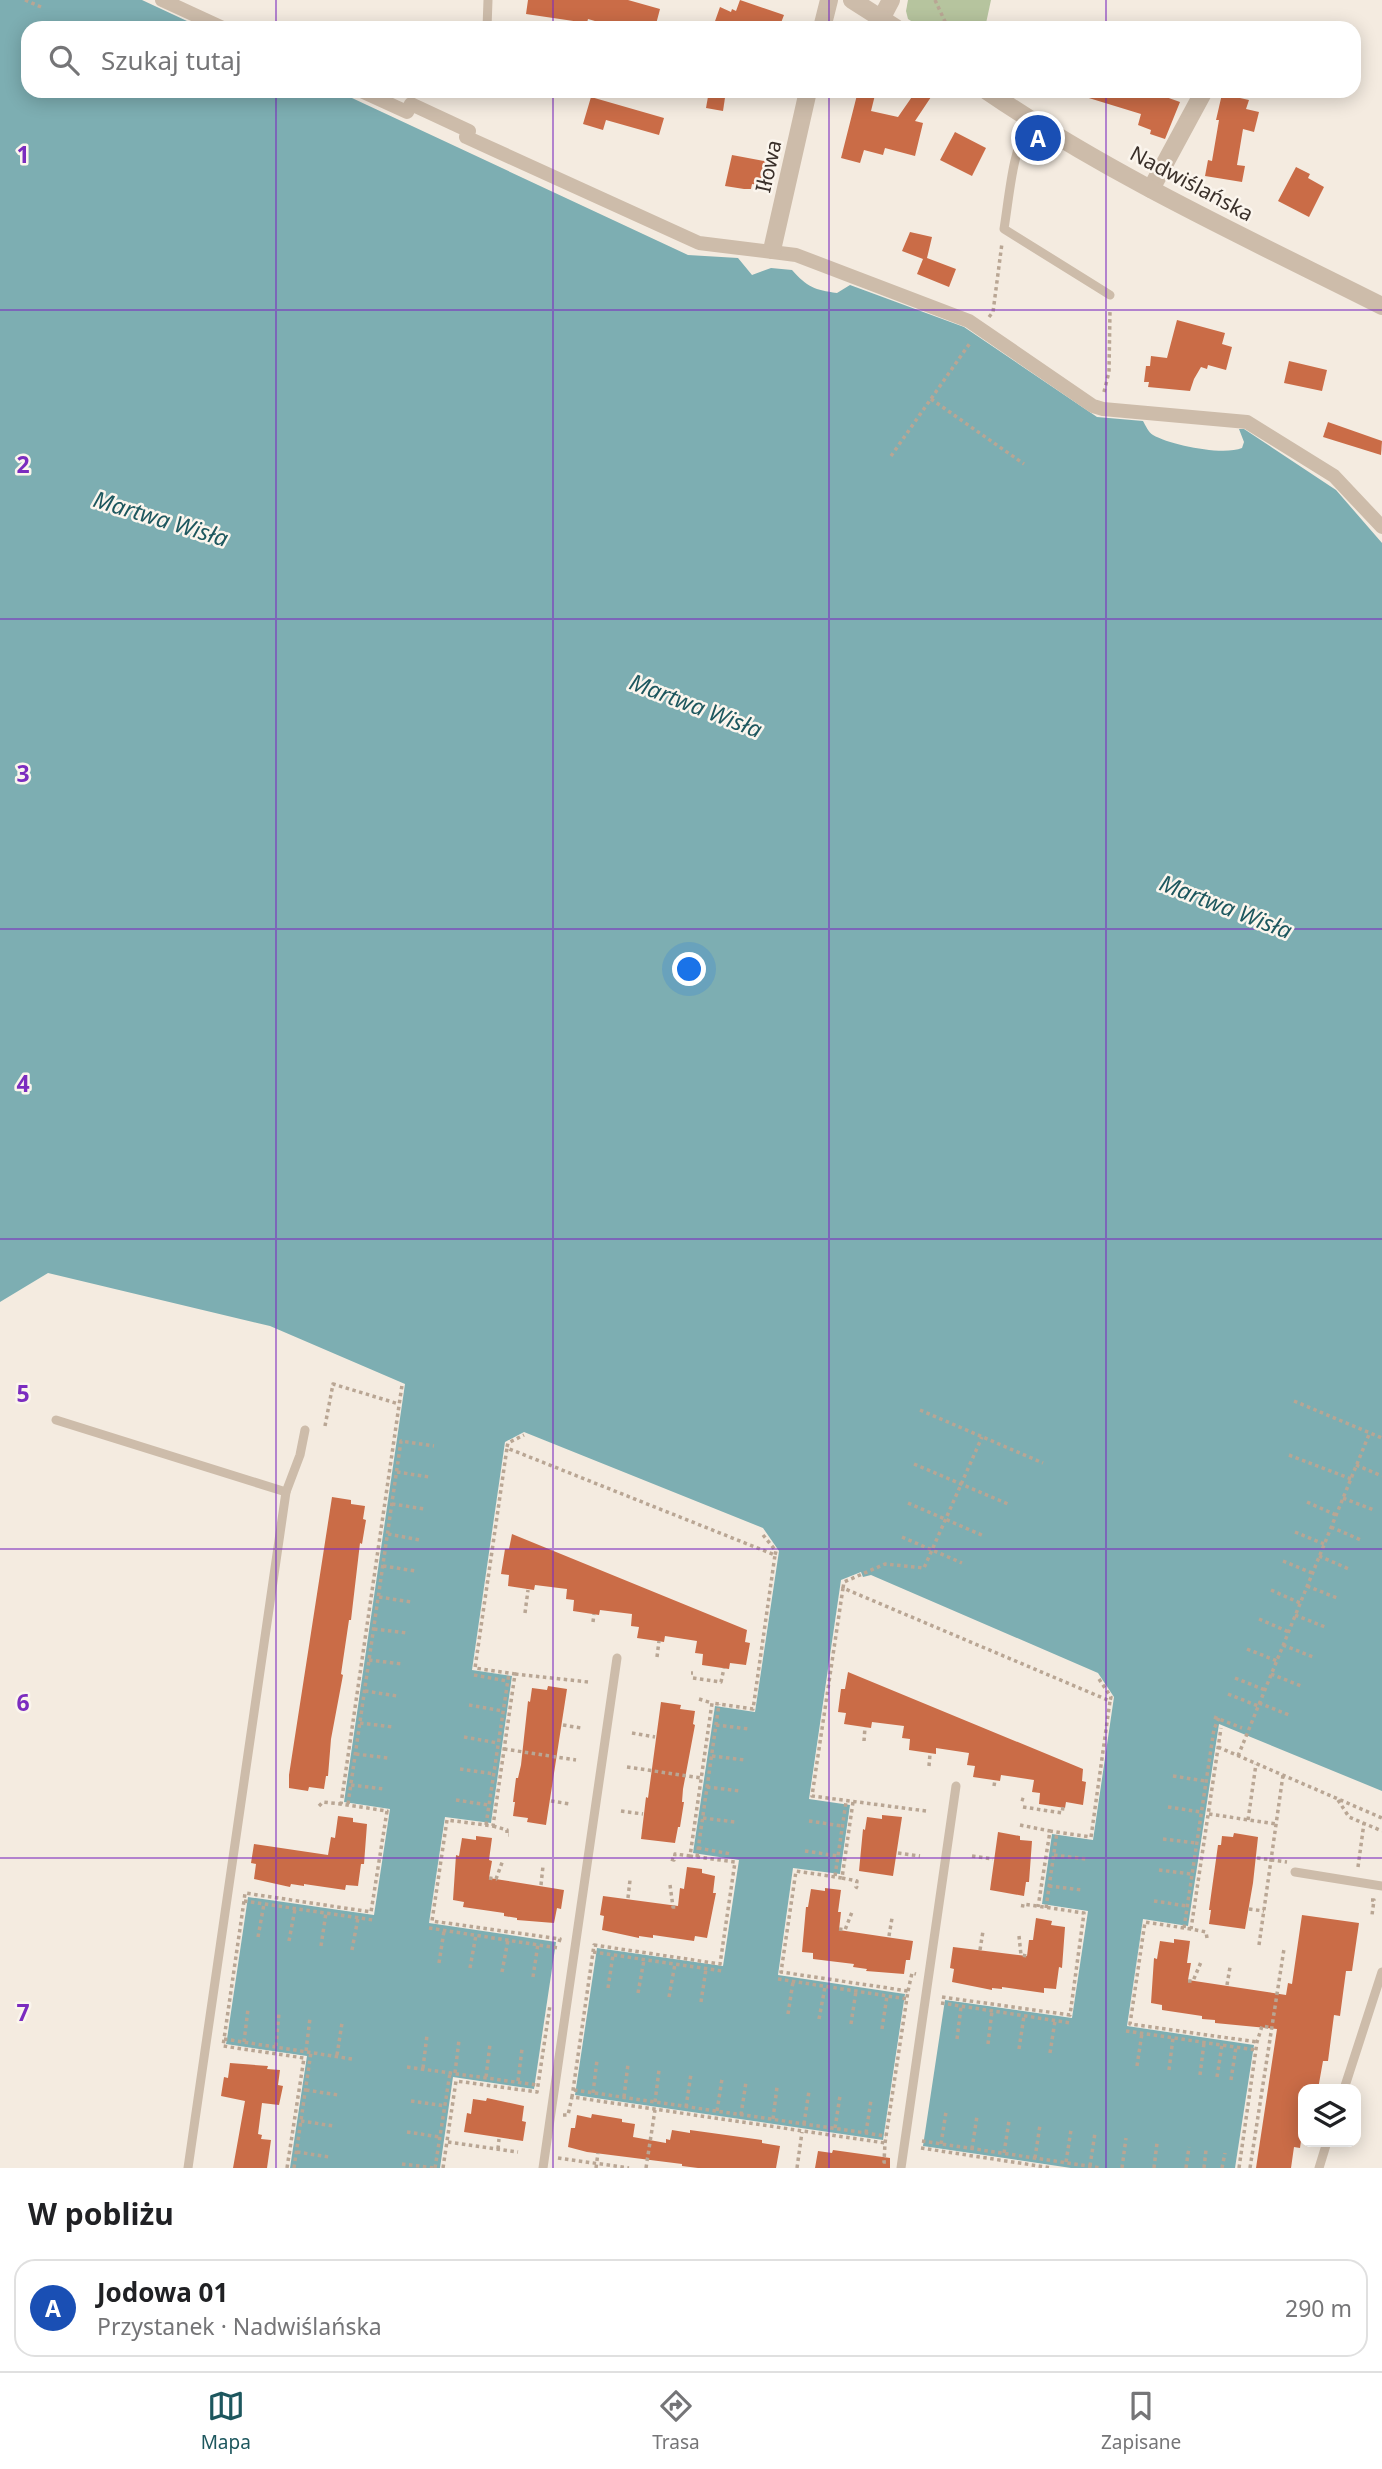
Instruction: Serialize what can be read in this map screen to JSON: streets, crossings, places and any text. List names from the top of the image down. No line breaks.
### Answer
{"streets":{"street":["Iłowa","Nadwiślańska"]},"water":["Martwa Wisła"],"page":{"search":"Szukaj tutaj","pins":"A","heading":"W pobliżu","list":[{"mark":"A","name":"Jodowa 01","note":"Przystanek · Nadwiślańska","value":"290 m"}],"nav":["Mapa","Trasa","Zapisane"]},"grid":{"rows":["1","2","3","4","5","6","7"]}}
